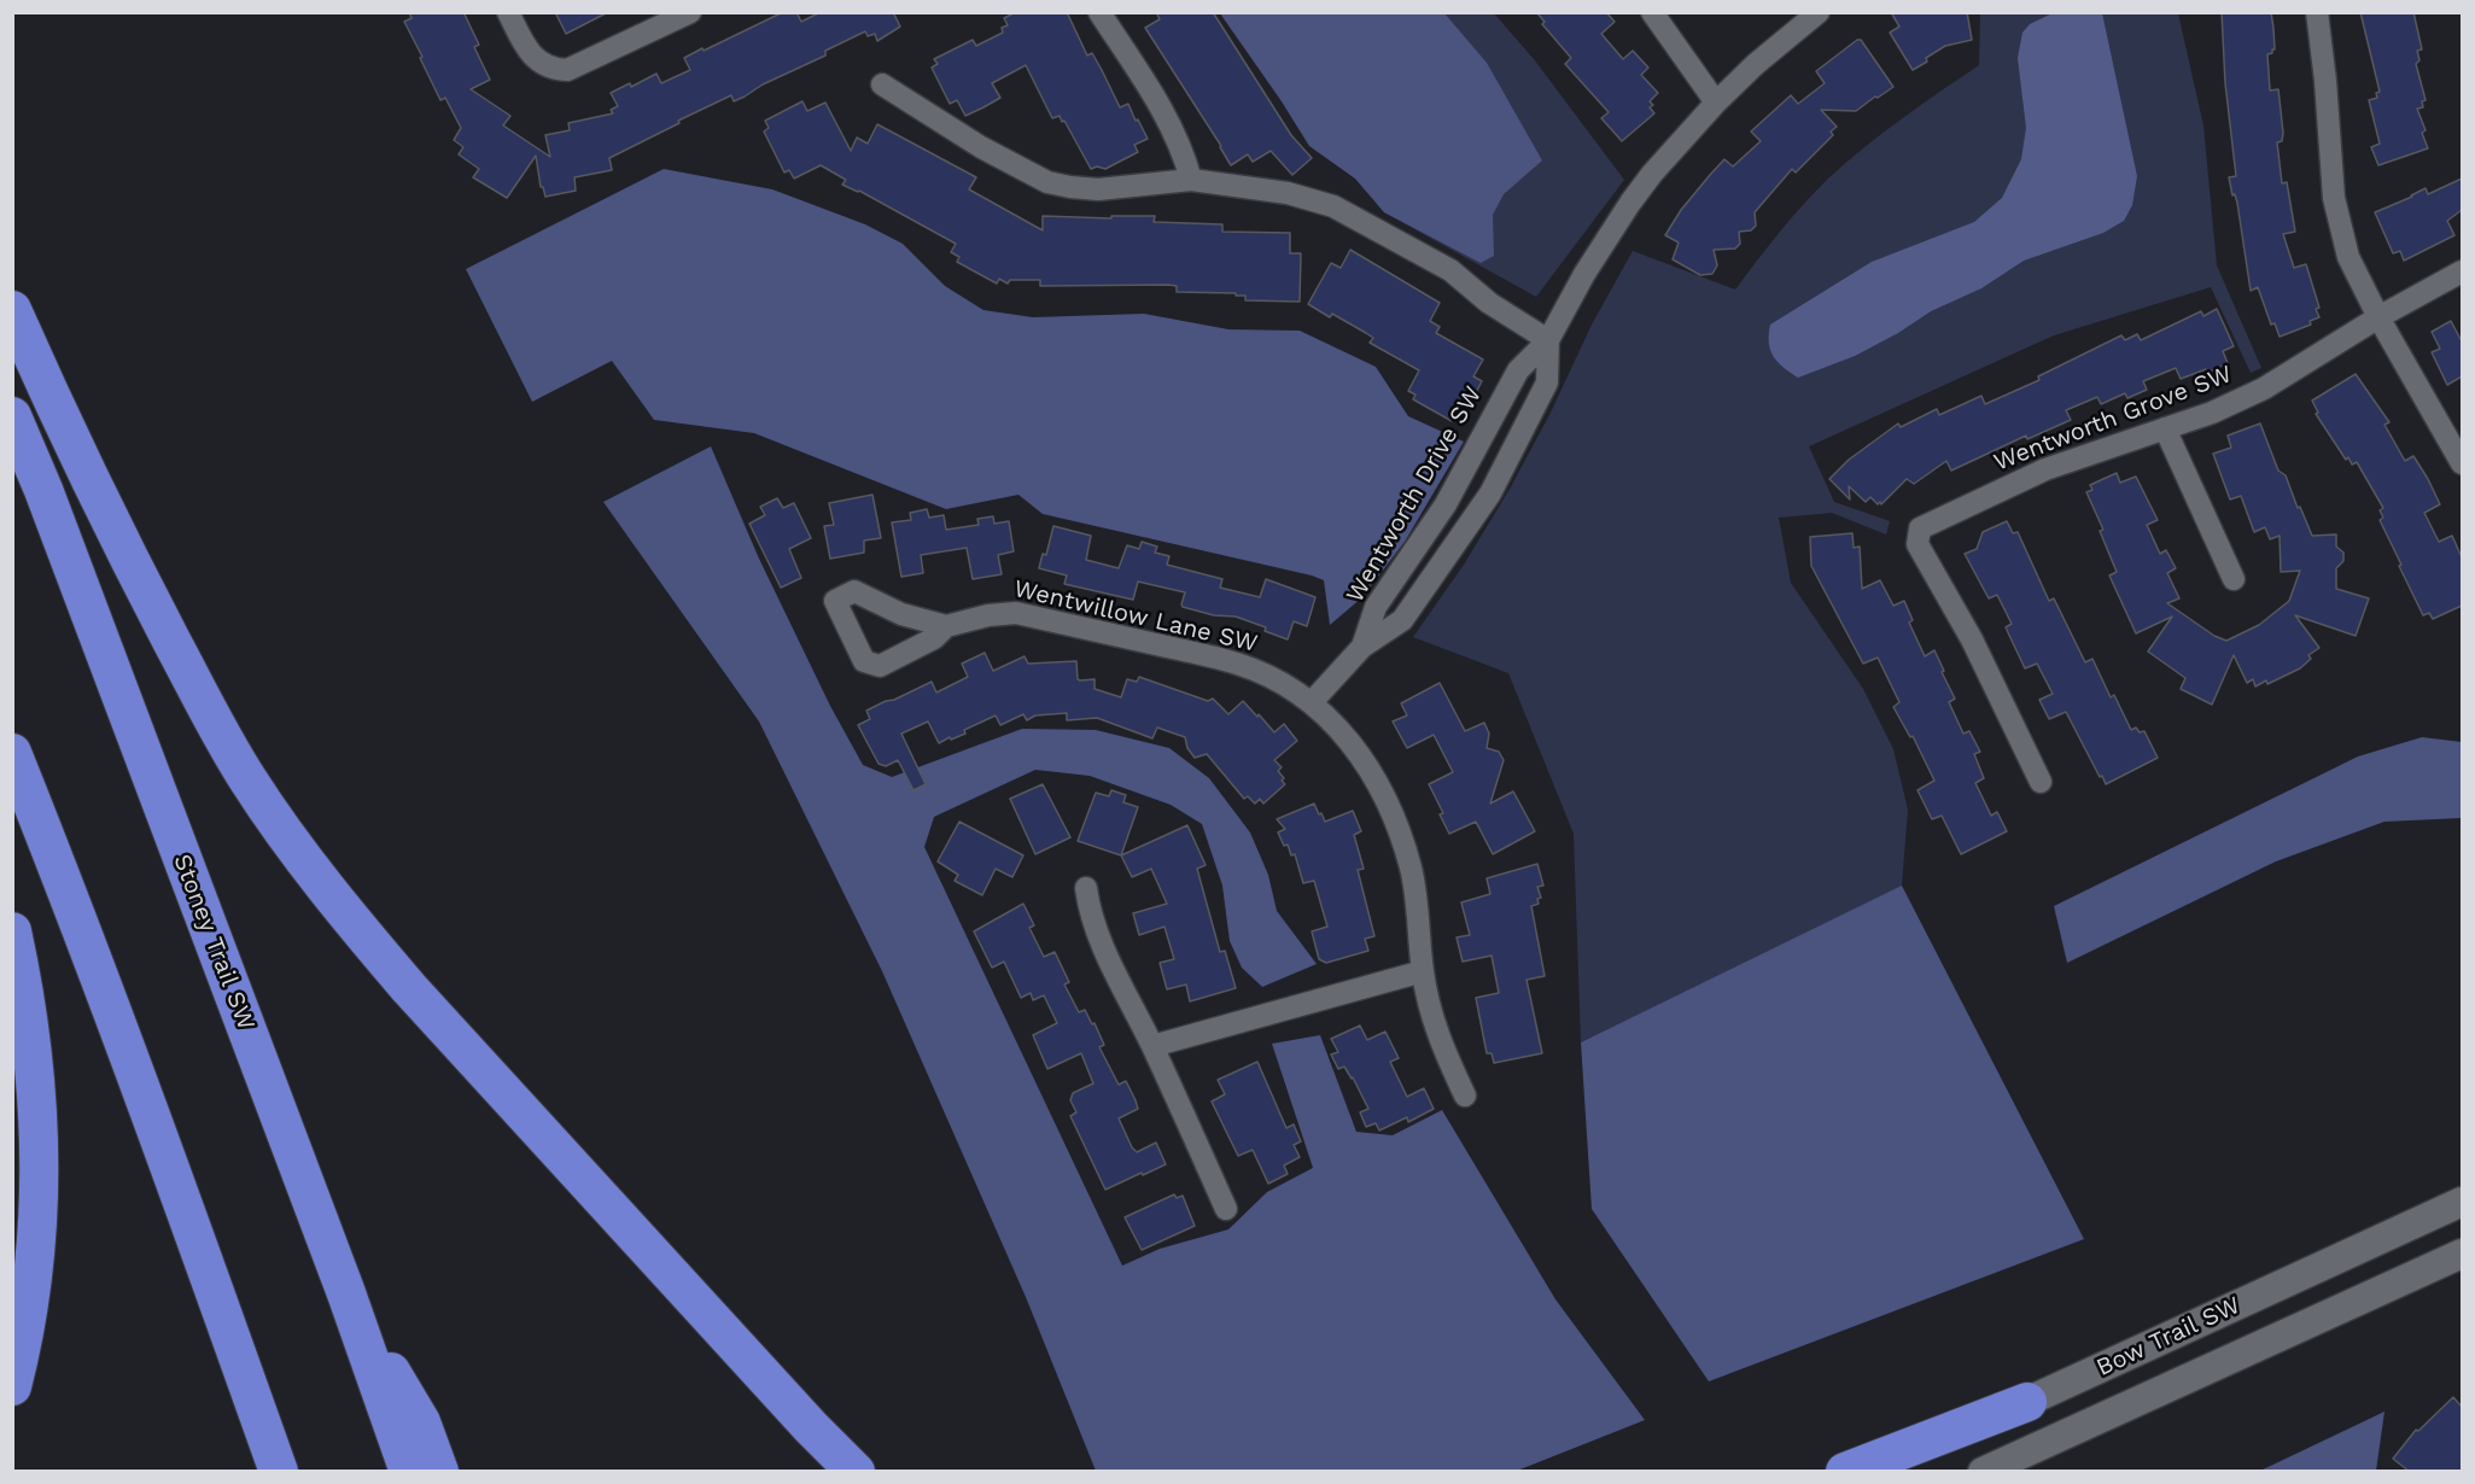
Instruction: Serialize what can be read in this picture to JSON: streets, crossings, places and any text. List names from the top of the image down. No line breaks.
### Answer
{"streets":{"highway":["Stoney Trail SW"],"main road":["Bow Trail SW"],"street":["Wentworth Grove SW","Wentworth Drive SW","Wentwillow Lane SW"]},"crossings":[["Wentworth Drive SW","Wentwillow Lane SW"]]}
